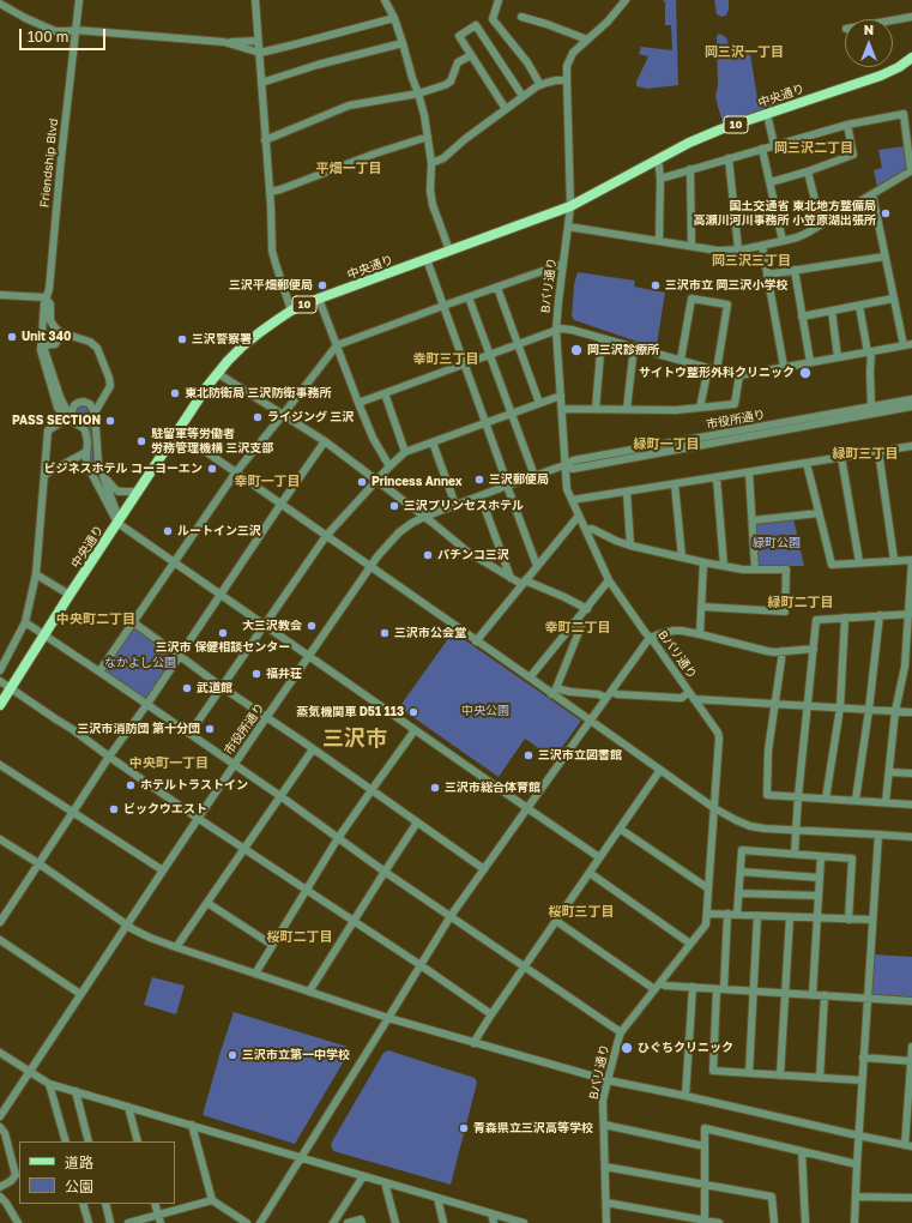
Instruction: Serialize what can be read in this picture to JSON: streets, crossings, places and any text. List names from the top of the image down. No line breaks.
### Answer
{"streets":{"main road":["中央通り","10"],"street":["Friendship Blvd","Bバリ通り","市役所通り"]},"crossings":[["中央通り","Bバリ通り"],["Bバリ通り","市役所通り"]],"districts":["岡三沢一丁目","岡三沢二丁目","平畑一丁目","岡三沢三丁目","幸町三丁目","緑町一丁目","緑町三丁目","幸町一丁目","緑町二丁目","中央町二丁目","幸町二丁目","三沢市","中央町一丁目","桜町三丁目","桜町二丁目"],"parks":["緑町公園","なかよし公園","中央公園"],"places":["国土交通省 東北地方整備局 高瀬川河川事務所 小笠原湖出張所","三沢平畑郵便局","三沢市立 岡三沢小学校","Unit 340","三沢警察署","岡三沢診療所","サイトウ整形外科クリニック","東北防衛局 三沢防衛事務所","ライジング 三沢","PASS SECTION","駐留軍等労働者 労務管理機構 三沢支部","ビジネスホテル コーヨーエン","三沢郵便局","Princess Annex","三沢プリンセスホテル","ルートイン三沢","パチンコ三沢","大三沢教会","三沢市 保健相談センター","三沢市公会堂","福井荘","武道館","蒸気機関車 D51 113","三沢市消防団 第十分団","三沢市立図書館","ホテルトラストイン","三沢市総合体育館","ビックウエスト","ひぐちクリニック","三沢市立第一中学校","青森県立三沢高等学校"],"legend":["道路","公園"],"scale_bar":"100 m","north":"top"}
